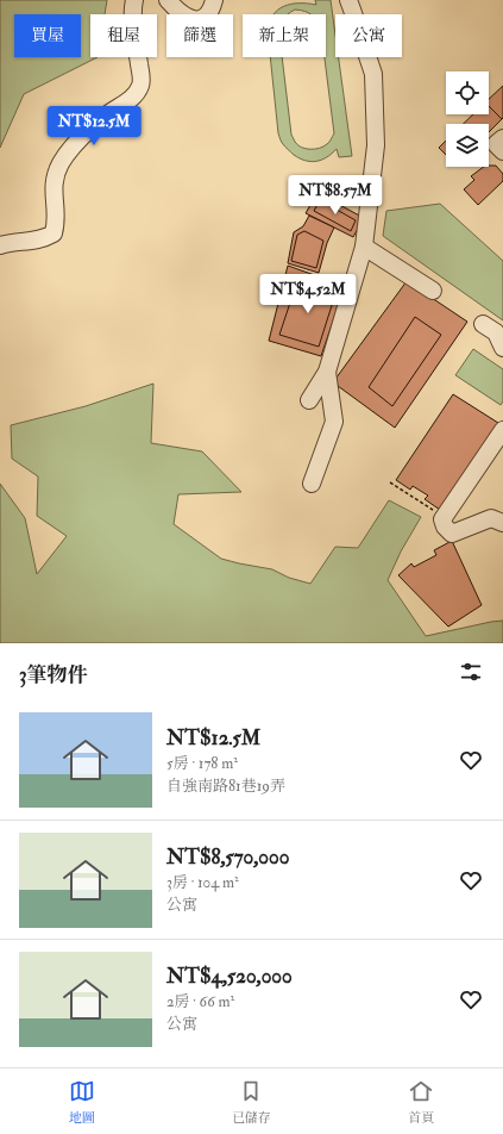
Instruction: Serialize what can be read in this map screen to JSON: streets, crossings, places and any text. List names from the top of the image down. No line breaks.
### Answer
{"page":{"chip":["買屋","租屋","篩選","新上架","公寓"],"price":["NT$12.5M","NT$8.57M","NT$4.52M"],"heading":"3筆物件","list":[{"name":"NT$12.5M","note":"5房 · 178 m² · 自強南路81巷19弄"},{"name":"NT$8,570,000","note":"3房 · 104 m² · 公寓"},{"name":"NT$4,520,000","note":"2房 · 66 m² · 公寓"}],"tabs":["地圖","已儲存","首頁"]}}
